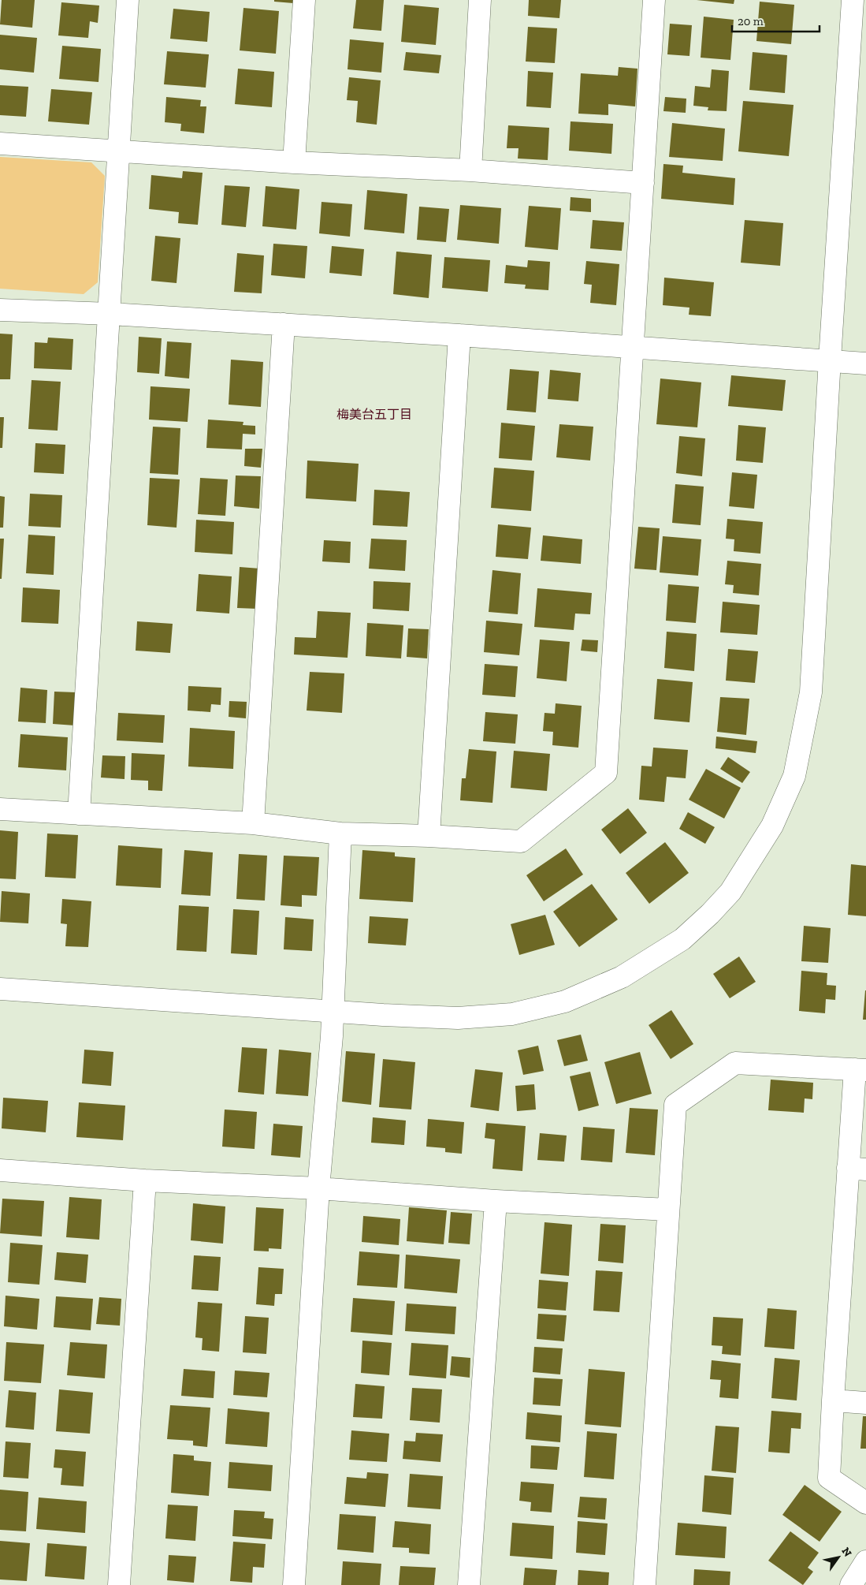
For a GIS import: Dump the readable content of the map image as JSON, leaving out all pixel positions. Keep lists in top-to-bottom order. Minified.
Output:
{"districts":["梅美台五丁目"],"scale_bar":"20 m","north":"top right"}
